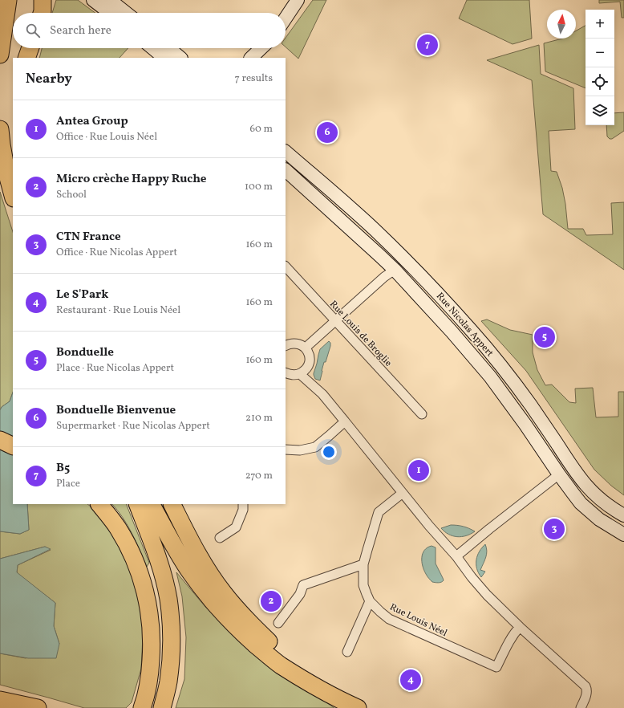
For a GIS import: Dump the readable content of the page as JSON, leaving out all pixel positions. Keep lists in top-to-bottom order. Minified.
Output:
{"streets":{"main road":["Rue Nicolas Appert"],"street":["Rue Louis de Broglie","Rue Louis Néel"]},"north":"top","page":{"map_buttons":["+","−"],"search":"Search here","pins":["7","6","5","1","3","2","4"],"heading":["Nearby","7 results"],"list":[{"mark":"1","name":"Antea Group","note":"Office · Rue Louis Néel","value":"60 m"},{"mark":"2","name":"Micro crèche Happy Ruche","note":"School","value":"100 m"},{"mark":"3","name":"CTN France","note":"Office · Rue Nicolas Appert","value":"160 m"},{"mark":"4","name":"Le S'Park","note":"Restaurant · Rue Louis Néel","value":"160 m"},{"mark":"5","name":"Bonduelle","note":"Place · Rue Nicolas Appert","value":"160 m"},{"mark":"6","name":"Bonduelle Bienvenue","note":"Supermarket · Rue Nicolas Appert","value":"210 m"},{"mark":"7","name":"B5","note":"Place","value":"270 m"}]}}
